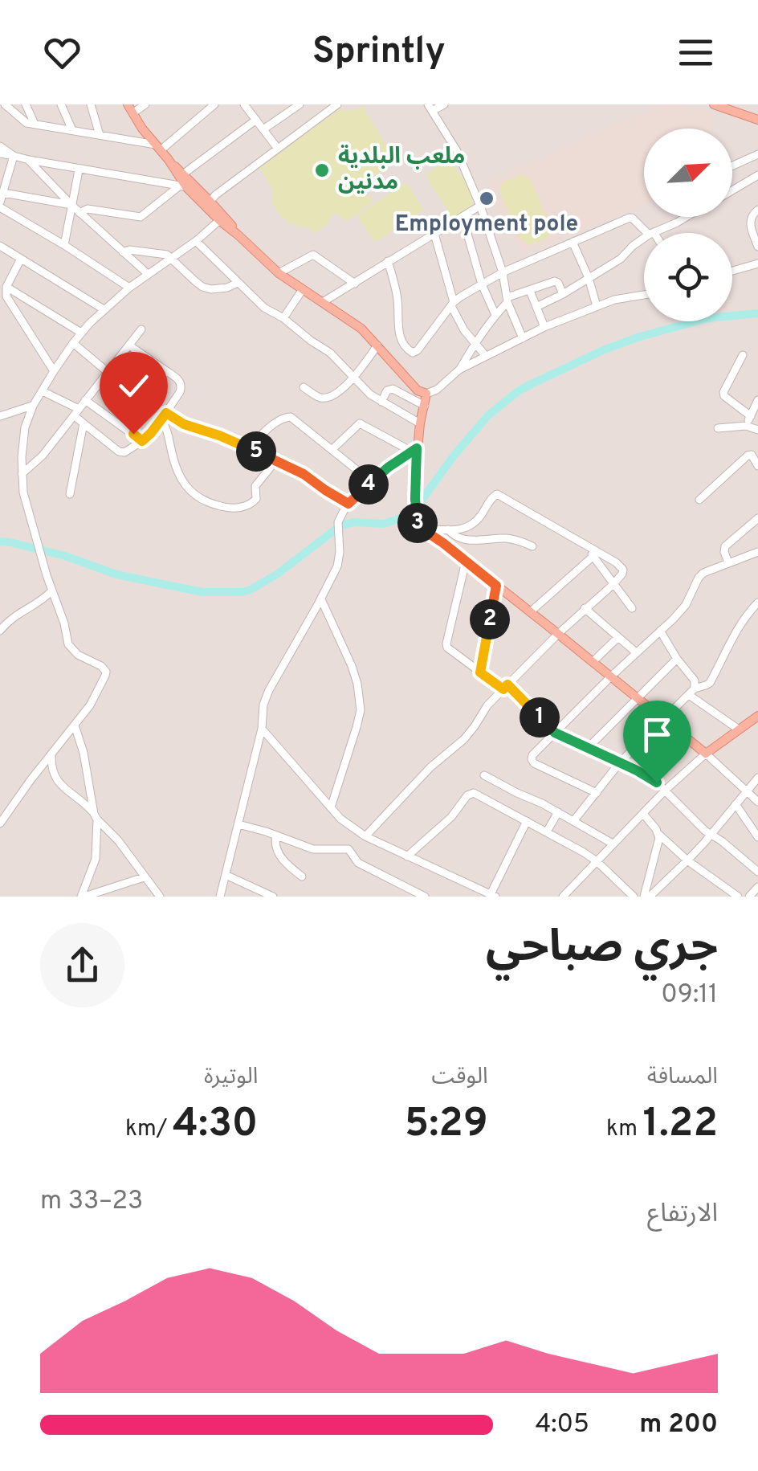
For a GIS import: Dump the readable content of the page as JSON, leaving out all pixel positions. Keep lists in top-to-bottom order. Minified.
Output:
{"places":["ملعب البلدية مدنين","Employment pole"],"north":"top right","page":{"header":"Sprintly","pins":["5","4","3","2","1"],"heading":["جري صباحي","09:11"],"stats":[["المسافة","1.22 km"],["الوقت","5:29"],["الوتيرة","4:30 /km"]],"chart":["الارتفاع","23–33 m"],"list":[{"name":"200 m","note":"4:05"}]}}
